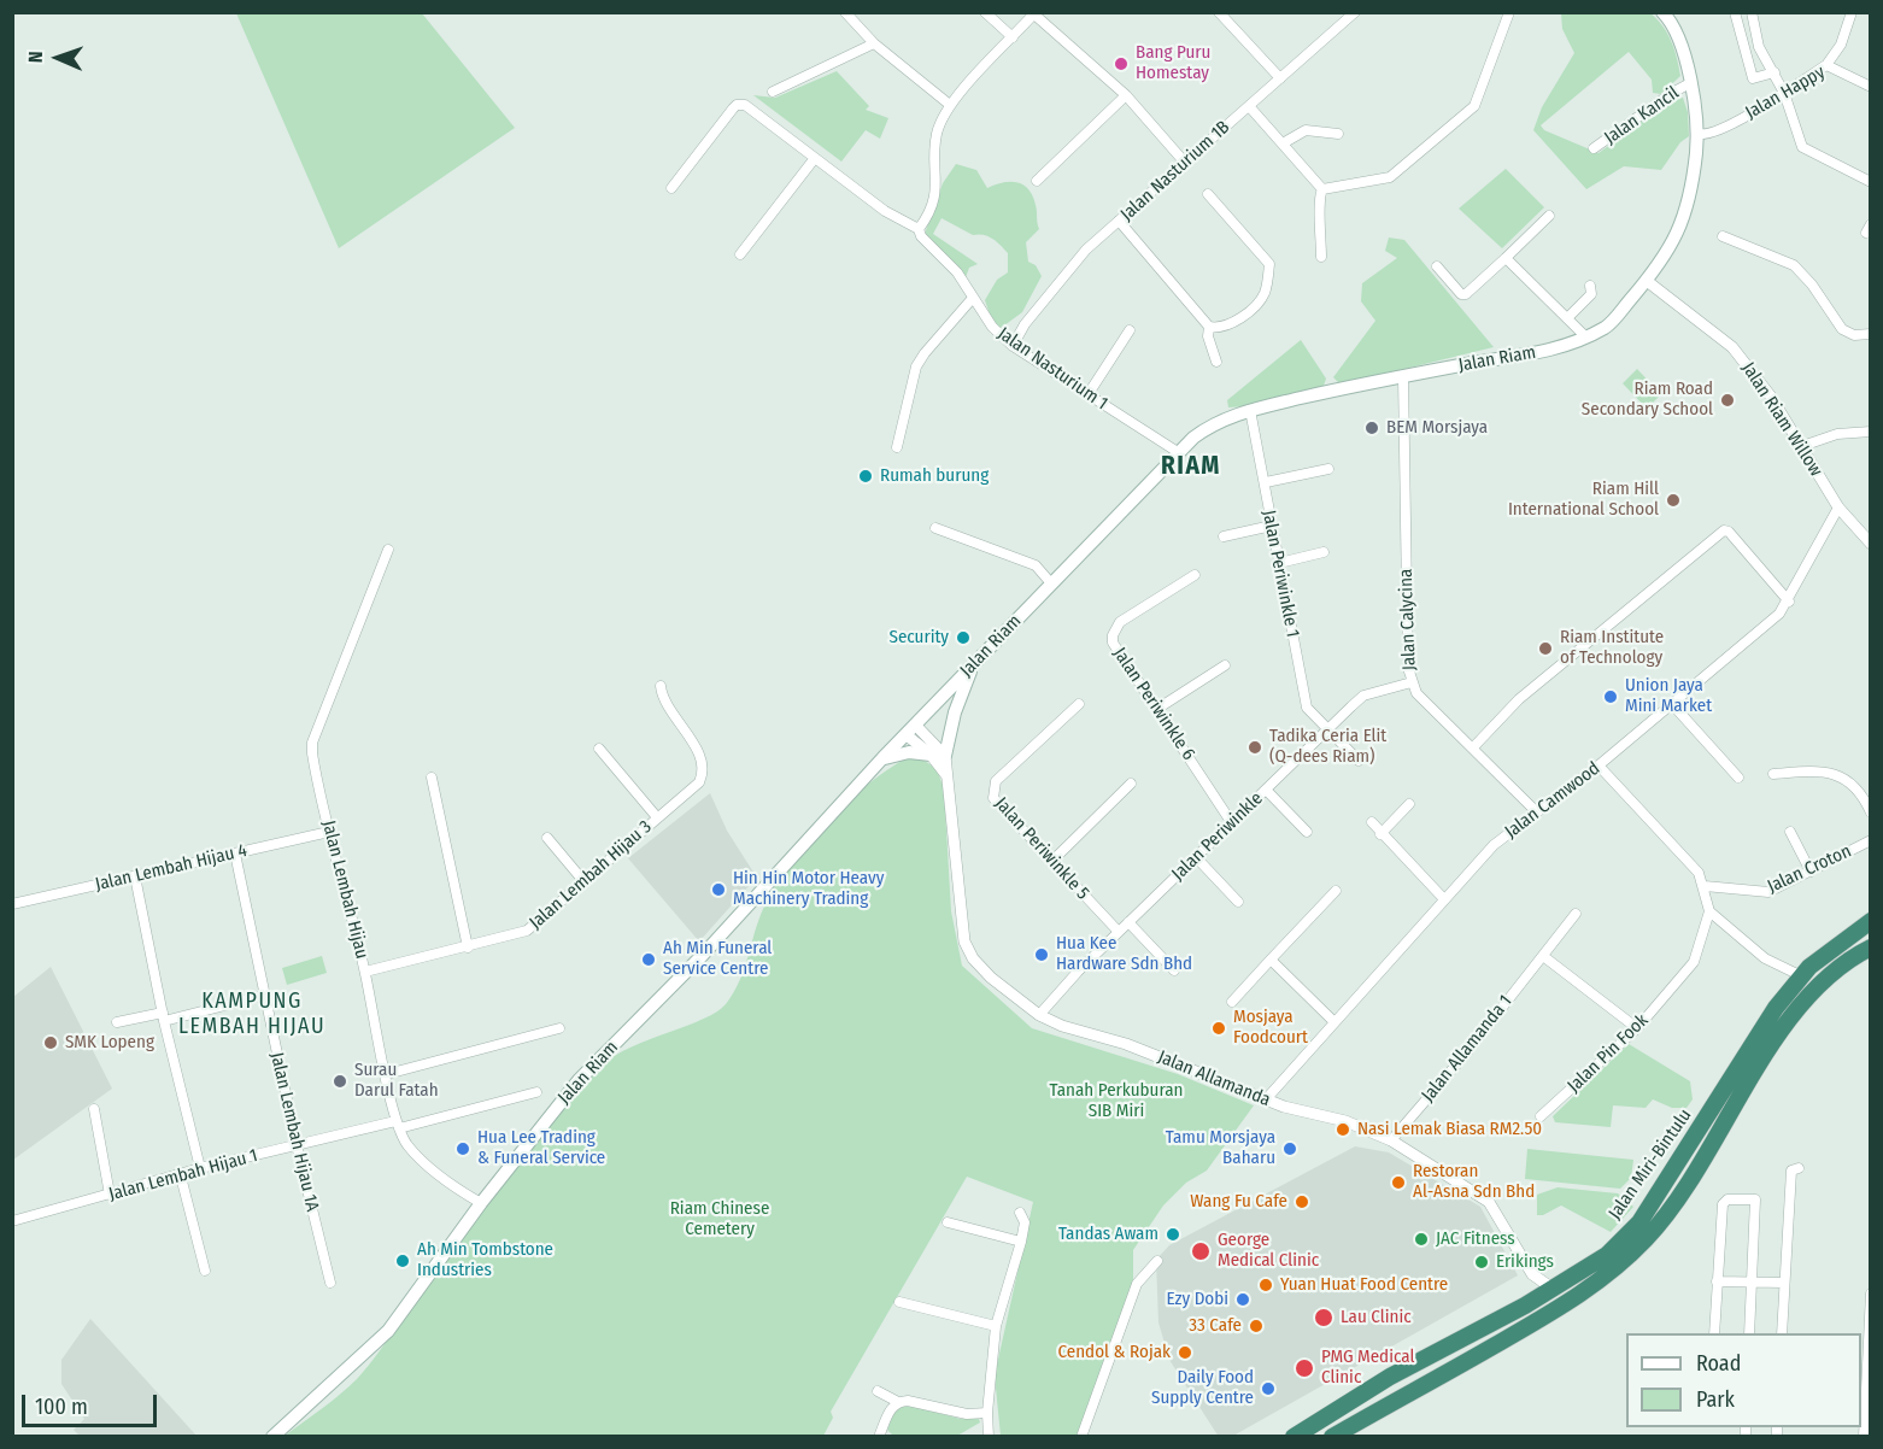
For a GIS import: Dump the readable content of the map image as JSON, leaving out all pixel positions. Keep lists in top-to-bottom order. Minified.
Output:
{"streets":{"highway":["Jalan Miri-Bintulu"],"main road":["Jalan Riam"],"street":["Jalan Happy","Jalan Kancil","Jalan Nasturium 1B","Jalan Nasturium 1","Jalan Riam Willow","Jalan Periwinkle 1","Jalan Calycina","Jalan Periwinkle 6","Jalan Camwood","Jalan Periwinkle","Jalan Periwinkle 5","Jalan Lembah Hijau 4","Jalan Croton","Jalan Lembah Hijau 3","Jalan Lembah Hijau","Jalan Allamanda 1","Jalan Pin Fook","Jalan Allamanda","Jalan Lembah Hijau 1A","Jalan Lembah Hijau 1"]},"crossings":[["Jalan Happy","Jalan Riam"],["Jalan Kancil","Jalan Riam"],["Jalan Nasturium 1B","Jalan Nasturium 1"],["Jalan Riam","Jalan Nasturium 1"],["Jalan Riam","Jalan Riam Willow"],["Jalan Riam","Jalan Periwinkle 1"],["Jalan Riam","Jalan Calycina"],["Jalan Riam","Jalan Lembah Hijau"],["Jalan Riam Willow","Jalan Camwood"],["Jalan Periwinkle 1","Jalan Periwinkle"],["Jalan Calycina","Jalan Camwood"],["Jalan Calycina","Jalan Periwinkle"],["Jalan Periwinkle 6","Jalan Periwinkle"],["Jalan Camwood","Jalan Pin Fook"],["Jalan Camwood","Jalan Allamanda"],["Jalan Periwinkle","Jalan Periwinkle 5"],["Jalan Periwinkle","Jalan Allamanda"],["Jalan Lembah Hijau 4","Jalan Lembah Hijau"],["Jalan Lembah Hijau 4","Jalan Lembah Hijau 1A"],["Jalan Croton","Jalan Pin Fook"],["Jalan Lembah Hijau 3","Jalan Lembah Hijau"],["Jalan Lembah Hijau","Jalan Lembah Hijau 1"],["Jalan Allamanda 1","Jalan Allamanda"],["Jalan Allamanda","Jalan Miri-Bintulu"],["Jalan Lembah Hijau 1A","Jalan Lembah Hijau 1"]],"districts":["RIAM","KAMPUNG LEMBAH HIJAU"],"parks":["Tanah Perkuburan SIB Miri","Riam Chinese Cemetery"],"places":["Bang Puru Homestay","Riam Road Secondary School","BEM Morsjaya","Rumah burung","Riam Hill International School","Security","Riam Institute of Technology","Union Jaya Mini Market","Tadika Ceria Elit (Q-dees Riam)","Hin Hin Motor Heavy Machinery Trading","Hua Kee Hardware Sdn Bhd","Ah Min Funeral Service Centre","Mosjaya Foodcourt","SMK Lopeng","Surau Darul Fatah","Nasi Lemak Biasa RM2.50","Hua Lee Trading & Funeral Service","Tamu Morsjaya Baharu","Restoran Al-Asna Sdn Bhd","Wang Fu Cafe","Tandas Awam","JAC Fitness","George Medical Clinic","Ah Min Tombstone Industries","Erikings","Yuan Huat Food Centre","Ezy Dobi","Lau Clinic","33 Cafe","Cendol & Rojak","PMG Medical Clinic","Daily Food Supply Centre"],"legend":["Road","Park"],"scale_bar":"100 m","north":"left"}
